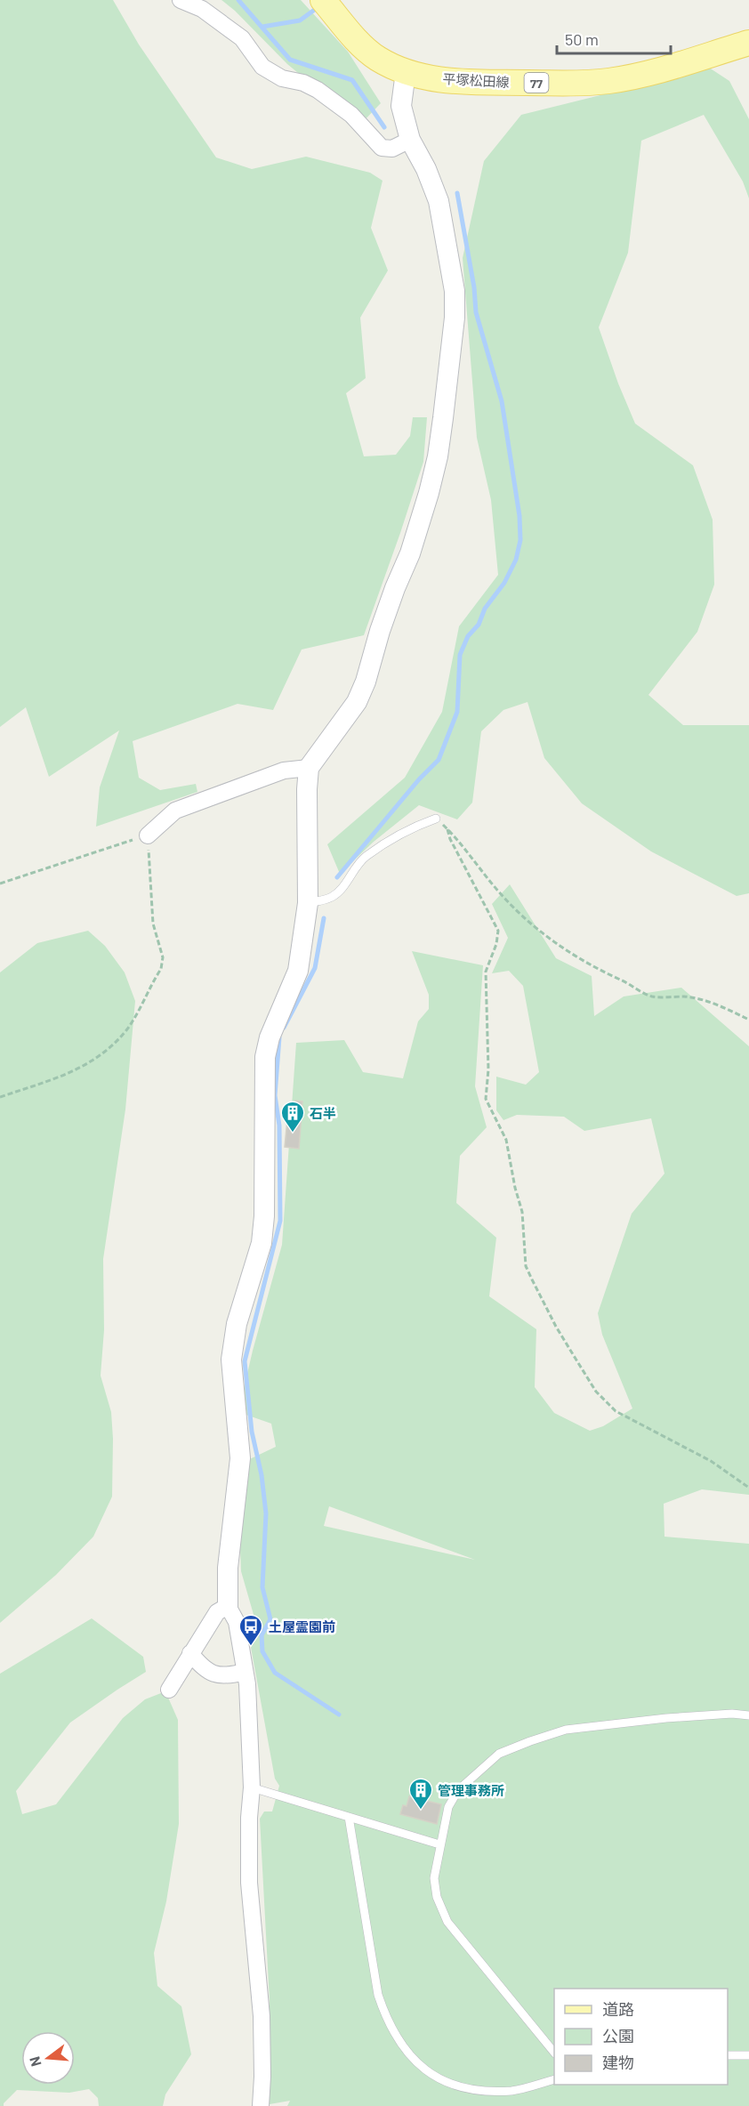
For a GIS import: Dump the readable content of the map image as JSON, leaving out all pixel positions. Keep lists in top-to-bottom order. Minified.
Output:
{"streets":{"main road":["平塚松田線","77"]},"places":{"building":["石半","管理事務所"],"bus stop":["土屋霊園前"]},"legend":["道路","公園","建物"],"scale_bar":"50 m","north":"left"}
